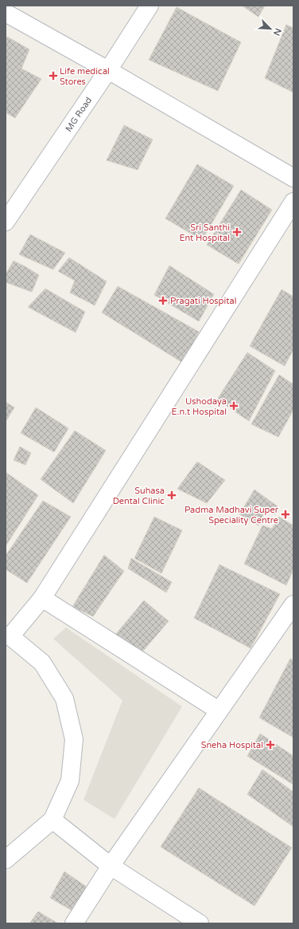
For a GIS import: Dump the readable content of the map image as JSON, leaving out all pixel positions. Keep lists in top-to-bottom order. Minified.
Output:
{"streets":{"street":["MG Road"]},"places":{"health":["Life medical Stores","Sri Santhi Ent Hospital","Pragati Hospital","Ushodaya E.n.t Hospital","Suhasa Dental Clinic","Padma Madhavi Super Speciality Centre","Sneha Hospital"]},"north":"bottom right"}
